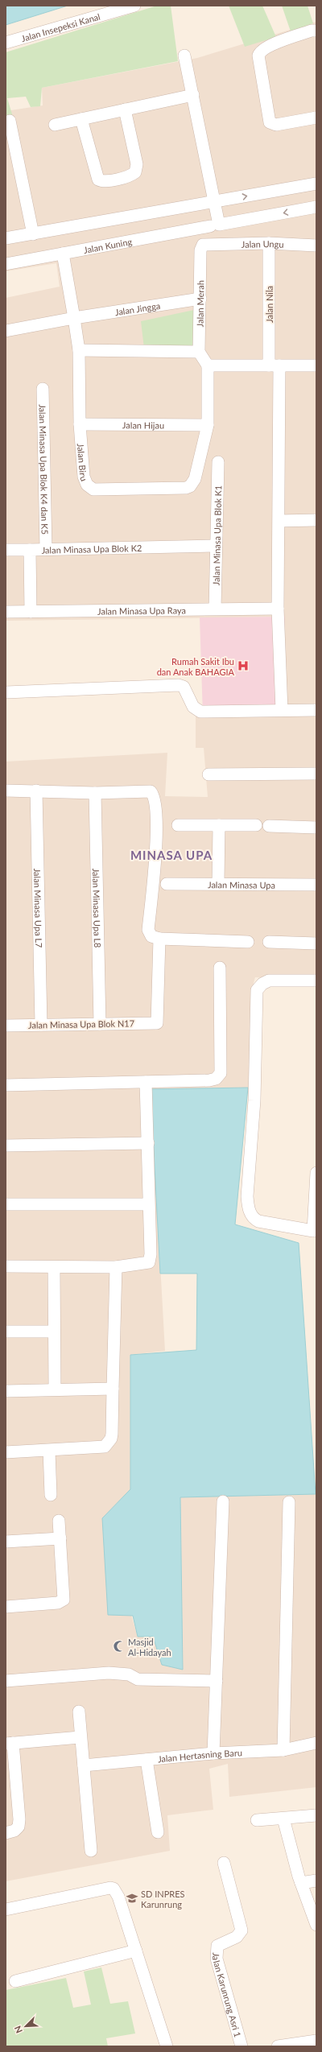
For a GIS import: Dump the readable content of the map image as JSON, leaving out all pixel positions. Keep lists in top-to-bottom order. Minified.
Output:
{"streets":{"street":["Jalan Insepeksi Kanal","Jalan Ungu","Jalan Kuning","Jalan Merah","Jalan Nila","Jalan Jingga","Jalan Hijau","Jalan Biru","Jalan Minasa Upa Blok K4 dan K5","Jalan Minasa Upa Blok K1","Jalan Minasa Upa Blok K2","Jalan Minasa Upa Raya","Jalan Minasa Upa","Jalan Minasa Upa L7","Jalan Minasa Upa L8","Jalan Minasa Upa Blok N17","Jalan Hertasning Baru","Jalan Karunrung Asri 1"]},"crossings":[["Jalan Ungu","Jalan Merah"],["Jalan Ungu","Jalan Nila"],["Jalan Kuning","Jalan Biru"],["Jalan Merah","Jalan Jingga"],["Jalan Nila","Jalan Minasa Upa Raya"],["Jalan Jingga","Jalan Biru"],["Jalan Hijau","Jalan Biru"],["Jalan Minasa Upa Blok K4 dan K5","Jalan Minasa Upa Blok K2"],["Jalan Minasa Upa Blok K1","Jalan Minasa Upa Blok K2"],["Jalan Minasa Upa Blok K1","Jalan Minasa Upa Raya"],["Jalan Minasa Upa Blok K2","Jalan Minasa Upa Raya"],["Jalan Minasa Upa L7","Jalan Minasa Upa Blok N17"],["Jalan Minasa Upa L8","Jalan Minasa Upa Blok N17"]],"districts":["MINASA UPA"],"places":{"hospital":["Rumah Sakit Ibu dan Anak BAHAGIA"],"mosque":["Masjid Al-Hidayah"],"school or university":["SD INPRES Karunrung"]},"north":"bottom left"}
